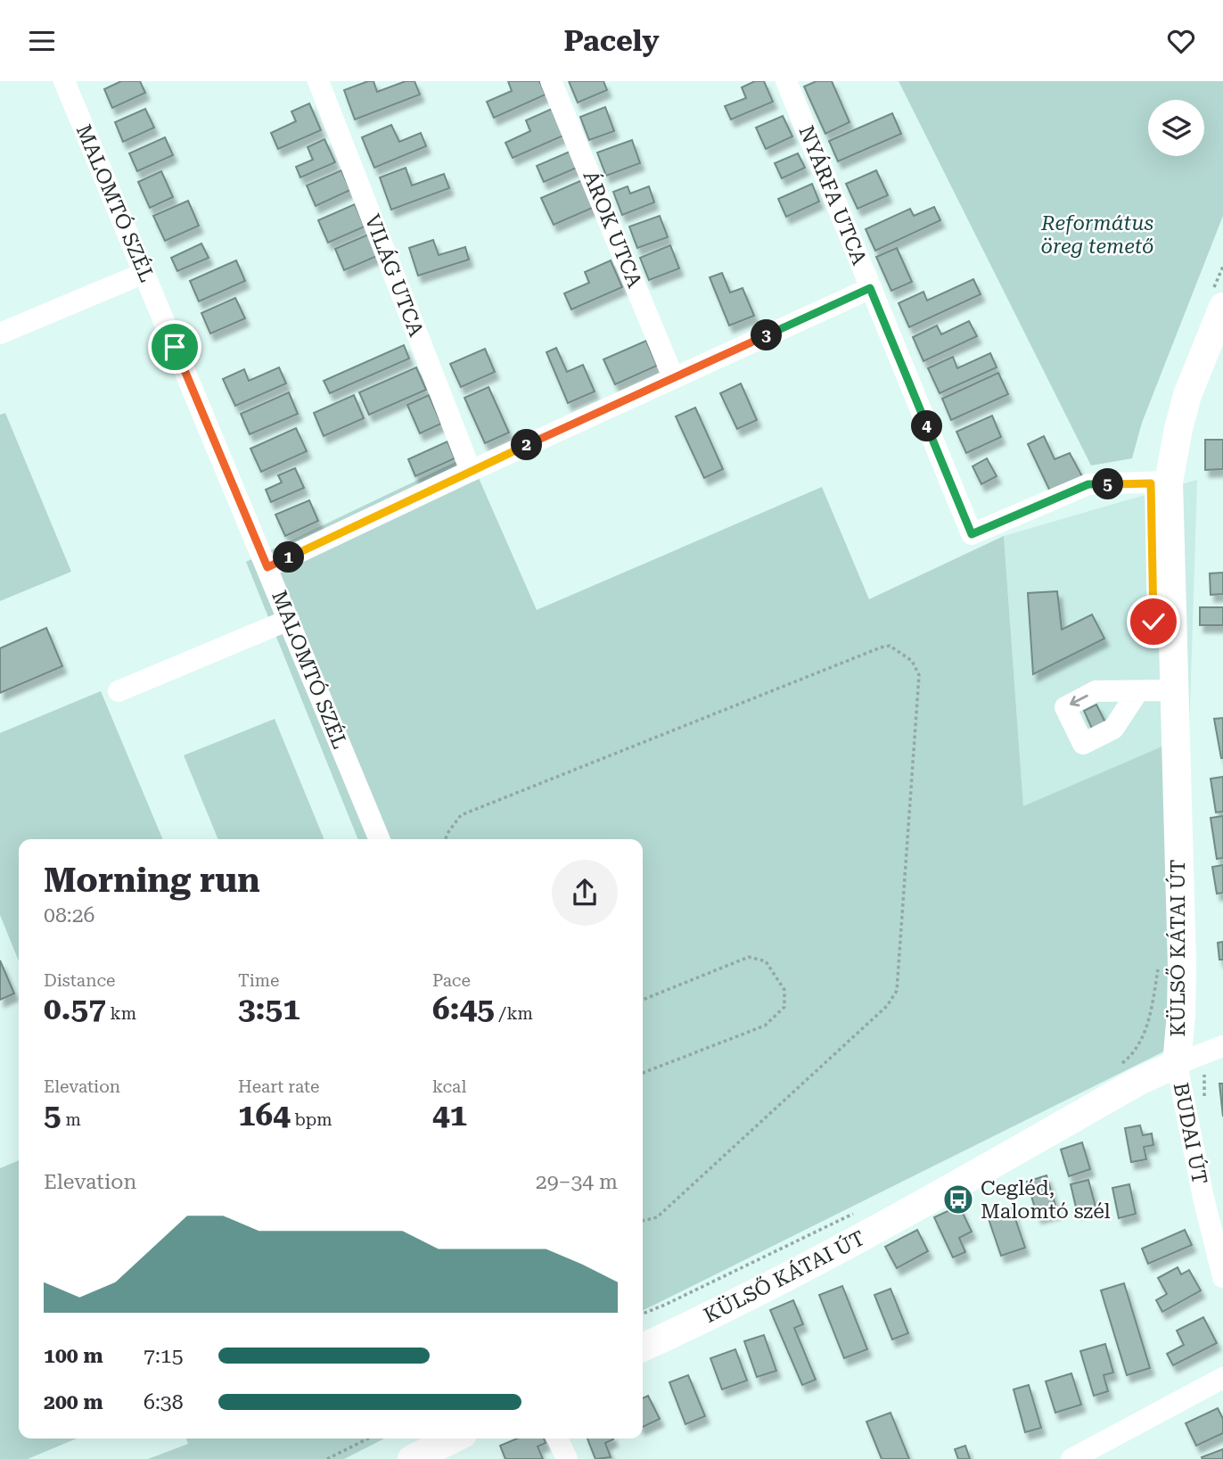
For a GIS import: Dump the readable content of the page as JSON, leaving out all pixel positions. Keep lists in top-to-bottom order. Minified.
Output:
{"streets":{"main road":["KÜLSŐ KÁTAI ÚT"],"street":["NYÁRFA UTCA","MALOMTÓ SZÉL","ÁROK UTCA","VILÁG UTCA","BUDAI ÚT"]},"crossings":[["NYÁRFA UTCA","KÜLSŐ KÁTAI ÚT"],["KÜLSŐ KÁTAI ÚT","BUDAI ÚT"]],"parks":["Református öreg temető"],"places":{"bus stop":["Cegléd, Malomtó szél"]},"page":{"header":"Pacely","pins":["3","4","2","5","1"],"heading":["Morning run","08:26"],"stats":[["Distance","0.57 km"],["Time","3:51"],["Pace","6:45 /km"],["Elevation","5 m"],["Heart rate","164 bpm"],["kcal","41"]],"chart":["Elevation","29–34 m"],"list":[{"name":"100 m","note":"7:15"},{"name":"200 m","note":"6:38"}]}}
